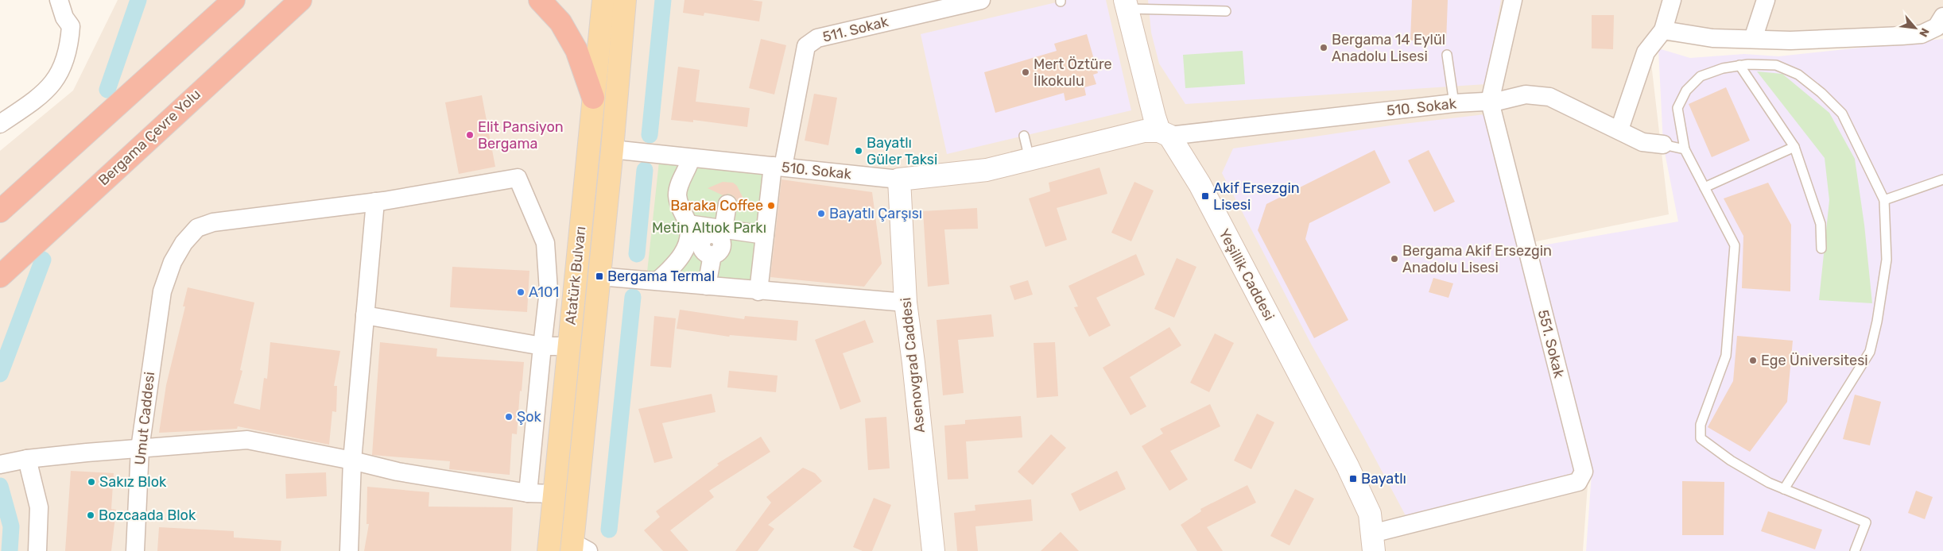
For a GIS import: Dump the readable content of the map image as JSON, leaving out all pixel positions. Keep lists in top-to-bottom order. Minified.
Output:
{"streets":{"highway":["Bergama Çevre Yolu"],"main road":["510. Sokak","Yeşillik Caddesi","Atatürk Bulvarı","Asenovgrad Caddesi"],"street":["511. Sokak","551. Sokak","Umut Caddesi"]},"crossings":[["511. Sokak","510. Sokak"],["510. Sokak","Yeşillik Caddesi"],["510. Sokak","Atatürk Bulvarı"],["510. Sokak","551. Sokak"],["510. Sokak","Asenovgrad Caddesi"],["Yeşillik Caddesi","551. Sokak"]],"parks":["Metin Altıok Parkı"],"places":{"other":["Bergama 14 Eylül Anadolu Lisesi","Mert Öztüre İlkokulu","Elit Pansiyon Bergama","Bayatlı Güler Taksi","Baraka Coffee","Bayatlı Çarşısı","Bergama Akif Ersezgin Anadolu Lisesi","A101","Ege Üniversitesi","Şok","Sakız Blok","Bozcaada Blok"],"transit":["Akif Ersezgin Lisesi","Bergama Termal","Bayatlı"]},"north":"bottom right"}
